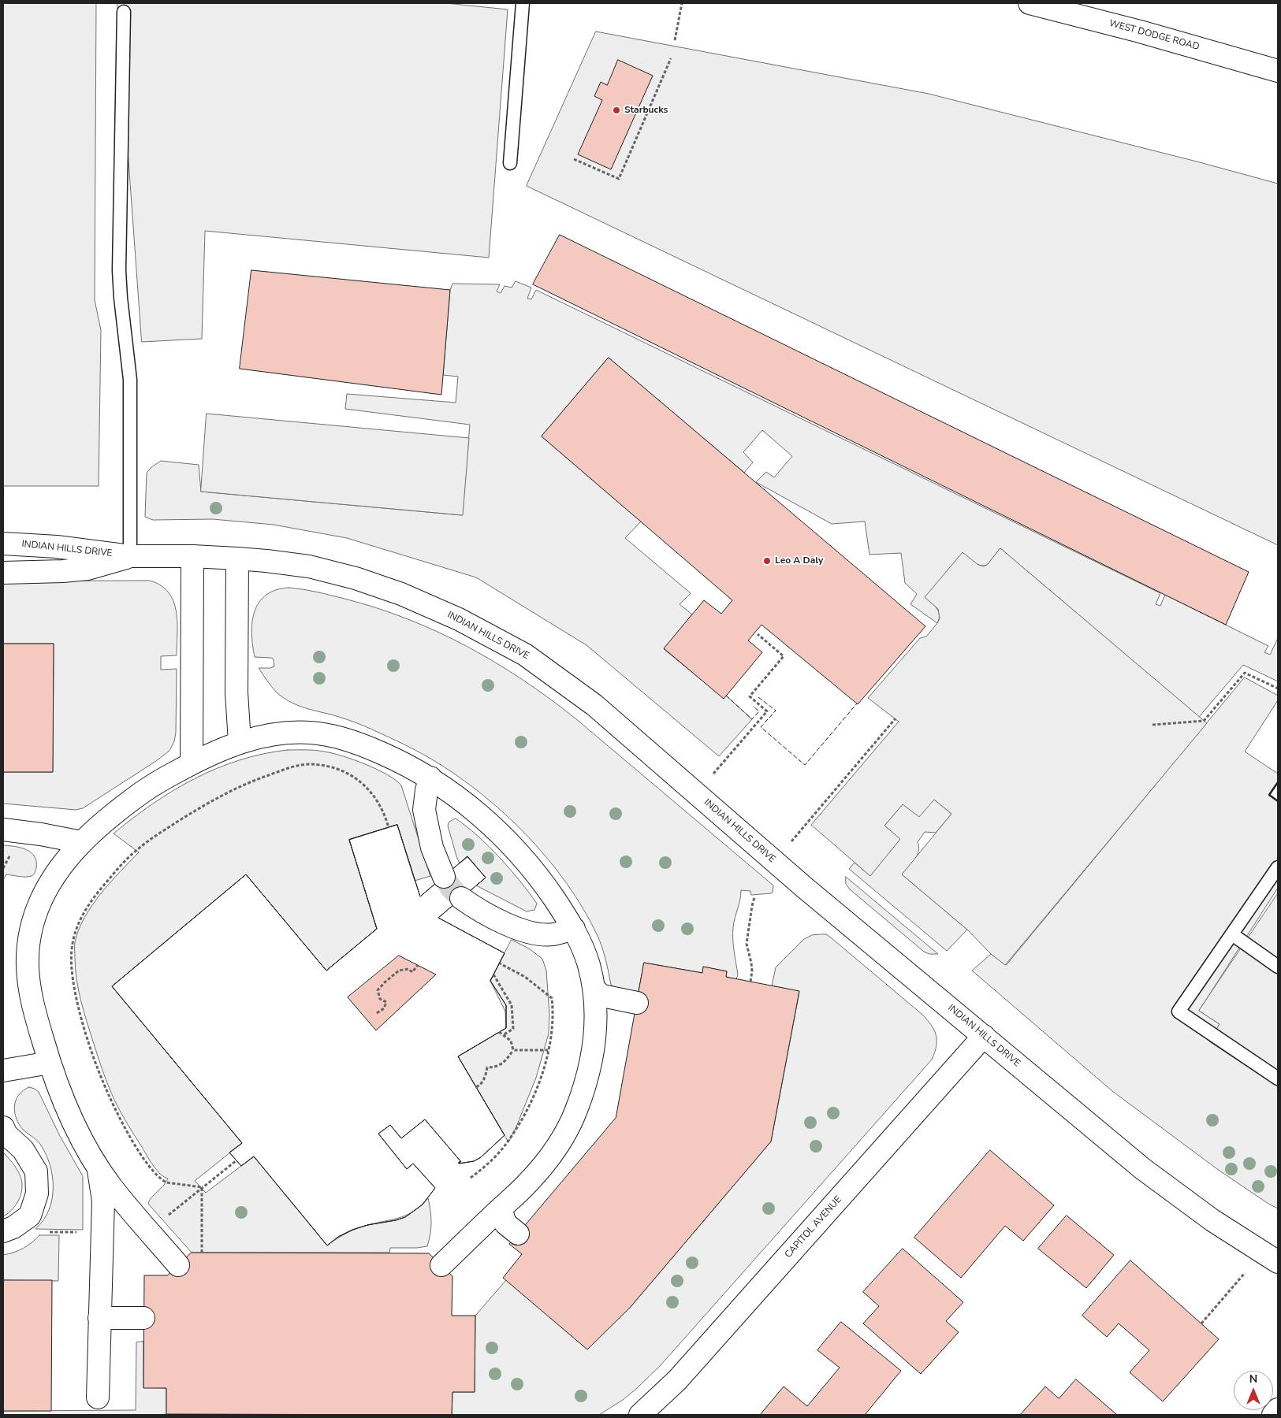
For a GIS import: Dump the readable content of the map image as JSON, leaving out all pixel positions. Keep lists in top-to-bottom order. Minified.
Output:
{"streets":{"main road":["WEST DODGE ROAD","INDIAN HILLS DRIVE","CAPITOL AVENUE"]},"crossings":[["INDIAN HILLS DRIVE","CAPITOL AVENUE"]],"places":["Starbucks","Leo A Daly"],"north":"top"}
